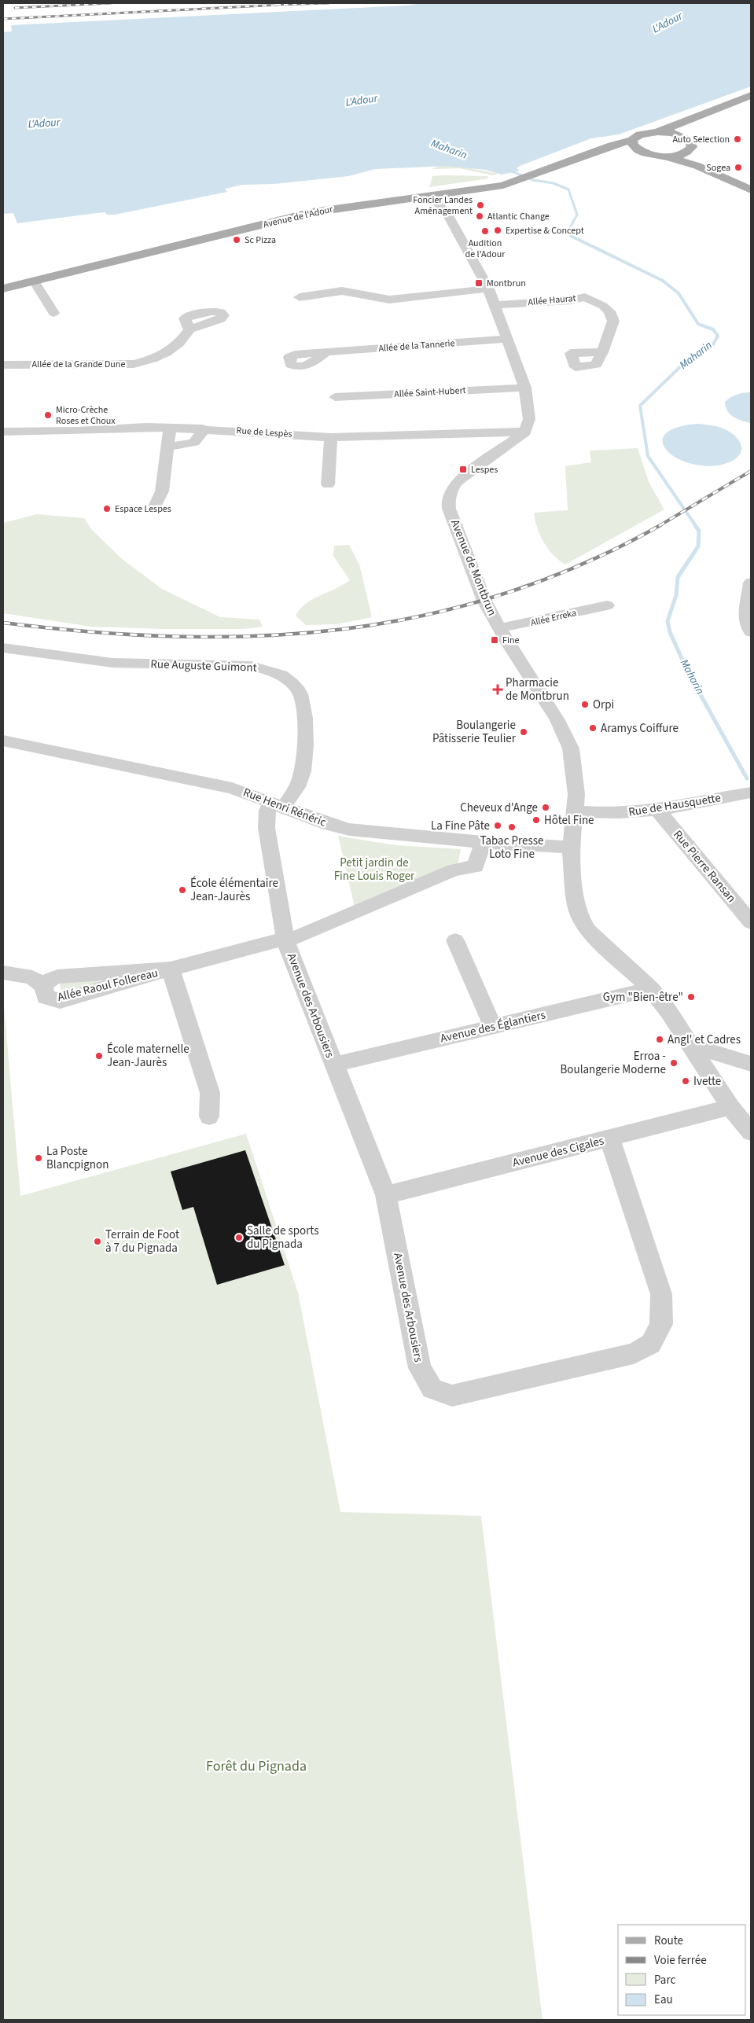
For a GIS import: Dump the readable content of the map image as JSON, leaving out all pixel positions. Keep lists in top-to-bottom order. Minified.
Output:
{"streets":{"main road":["Avenue de l'Adour"],"street":["Allée Haurat","Allée de la Tannerie","Allée de la Grande Dune","Allée Saint-Hubert","Rue de Lespès","Avenue de Montbrun","Allée Erreka","Rue Auguste Guimont","Rue de Hausquette","Rue Henri Rénéric","Rue Pierre Ransan","Allée Raoul Follereau","Avenue des Arbousiers","Avenue des Églantiers","Avenue des Cigales"]},"crossings":[["Rue de Lespès","Avenue de Montbrun"],["Avenue de Montbrun","Allée Erreka"],["Avenue de Montbrun","Rue de Hausquette"],["Avenue de Montbrun","Rue Henri Rénéric"],["Avenue de Montbrun","Avenue des Églantiers"],["Avenue de Montbrun","Avenue des Cigales"],["Rue Auguste Guimont","Rue Henri Rénéric"],["Rue Auguste Guimont","Avenue des Arbousiers"],["Rue de Hausquette","Rue Pierre Ransan"],["Rue Henri Rénéric","Allée Raoul Follereau"],["Rue Henri Rénéric","Avenue des Arbousiers"],["Allée Raoul Follereau","Avenue des Arbousiers"],["Avenue des Arbousiers","Avenue des Églantiers"],["Avenue des Arbousiers","Avenue des Cigales"]],"water":["L'Adour","Maharin"],"parks":["Petit jardin de Fine Louis Roger","Forêt du Pignada"],"places":{"other":["Auto Selection","Sogea","Foncier Landes Aménagement","Atlantic Change","Expertise & Concept","Audition de l'Adour","Sc Pizza","Micro-Crèche Roses et Choux","Espace Lespes","Orpi","Aramys Coiffure","Boulangerie Pâtisserie Teulier","Cheveux d'Ange","Hôtel Fine","La Fine Pâte","Tabac Presse Loto Fine","École élémentaire Jean-Jaurès","Gym \"Bien-être\"","Angl' et Cadres","École maternelle Jean-Jaurès","Erroa - Boulangerie Moderne","Ivette","La Poste Blancpignon","Salle de sports du Pignada","Terrain de Foot à 7 du Pignada"],"transit":["Montbrun","Lespes","Fine"],"health":["Pharmacie de Montbrun"]},"legend":["Route","Voie ferrée","Parc","Eau"]}
